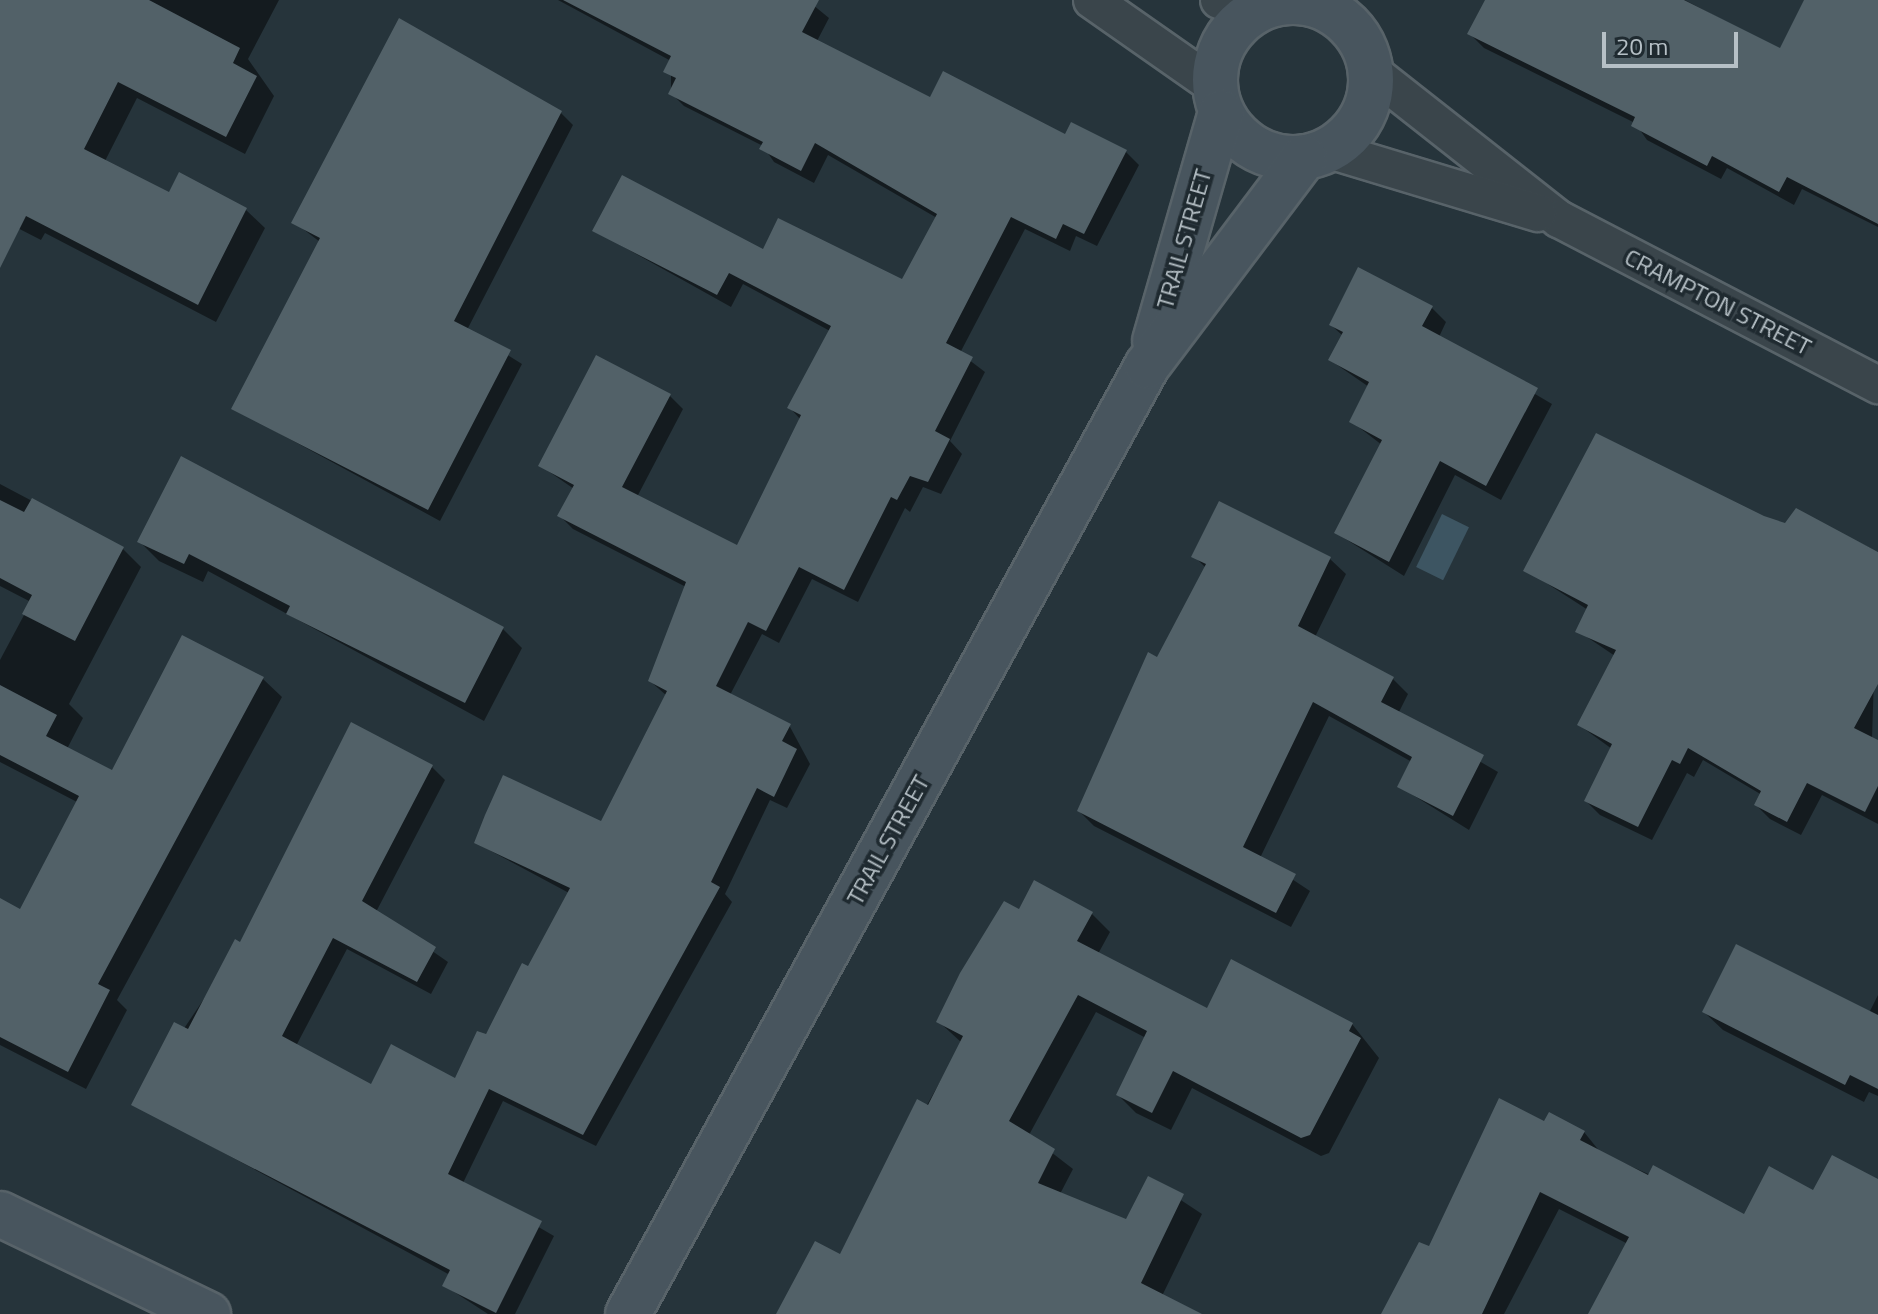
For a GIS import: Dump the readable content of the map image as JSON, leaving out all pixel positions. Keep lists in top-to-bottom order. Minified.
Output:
{"streets":{"street":["TRAIL STREET","CRAMPTON STREET"]},"crossings":[["TRAIL STREET","CRAMPTON STREET"]],"scale_bar":"20 m"}
